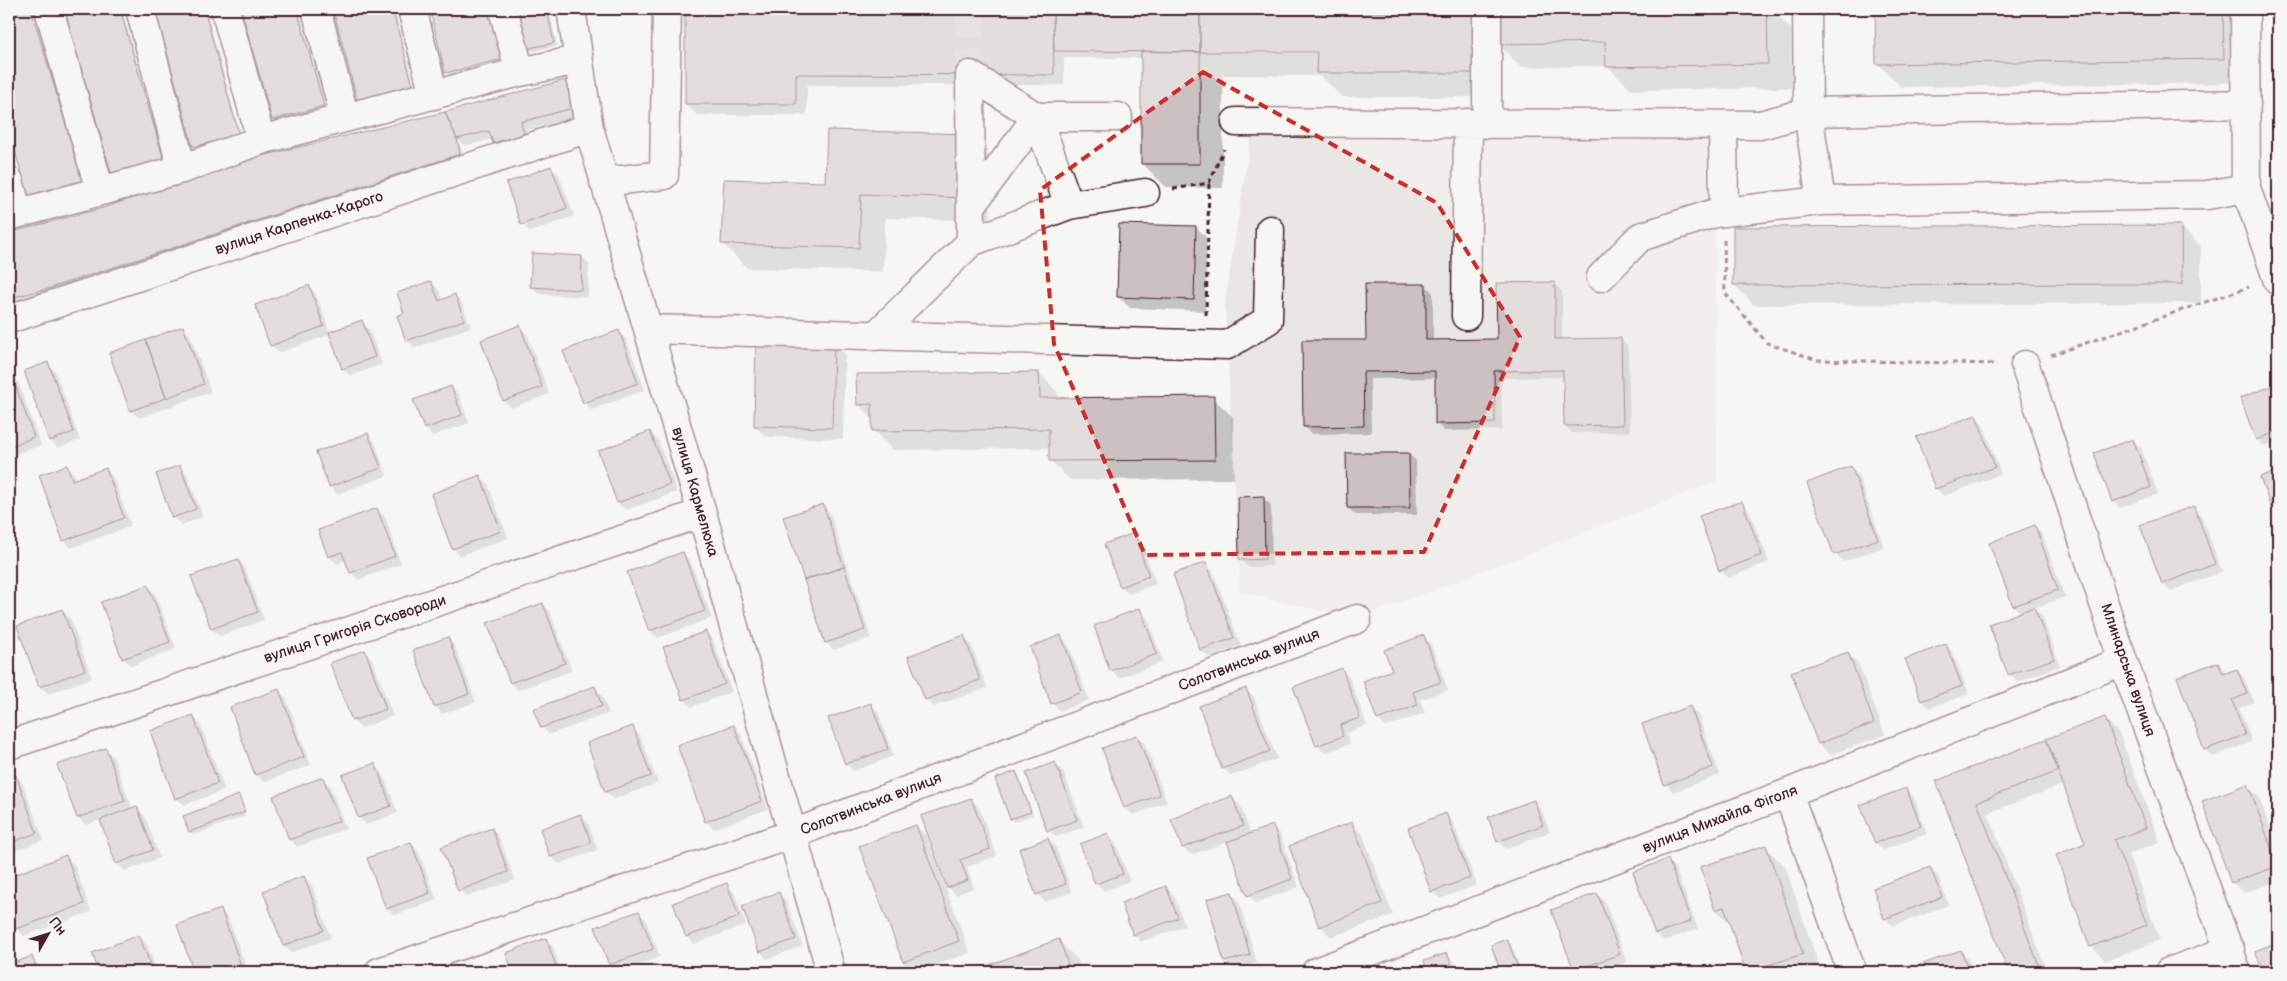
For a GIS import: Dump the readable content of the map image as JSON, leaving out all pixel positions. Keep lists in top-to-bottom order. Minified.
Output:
{"streets":{"street":["вулиця Карпенка-Карого","вулиця Кармелюка","вулиця Григорія Сковороди","Солотвинська вулиця","Млинарська вулиця","вулиця Михайла Фіголя"]},"crossings":[["вулиця Карпенка-Карого","вулиця Кармелюка"],["вулиця Кармелюка","вулиця Григорія Сковороди"],["вулиця Кармелюка","Солотвинська вулиця"],["Млинарська вулиця","вулиця Михайла Фіголя"]],"north":"top right"}
